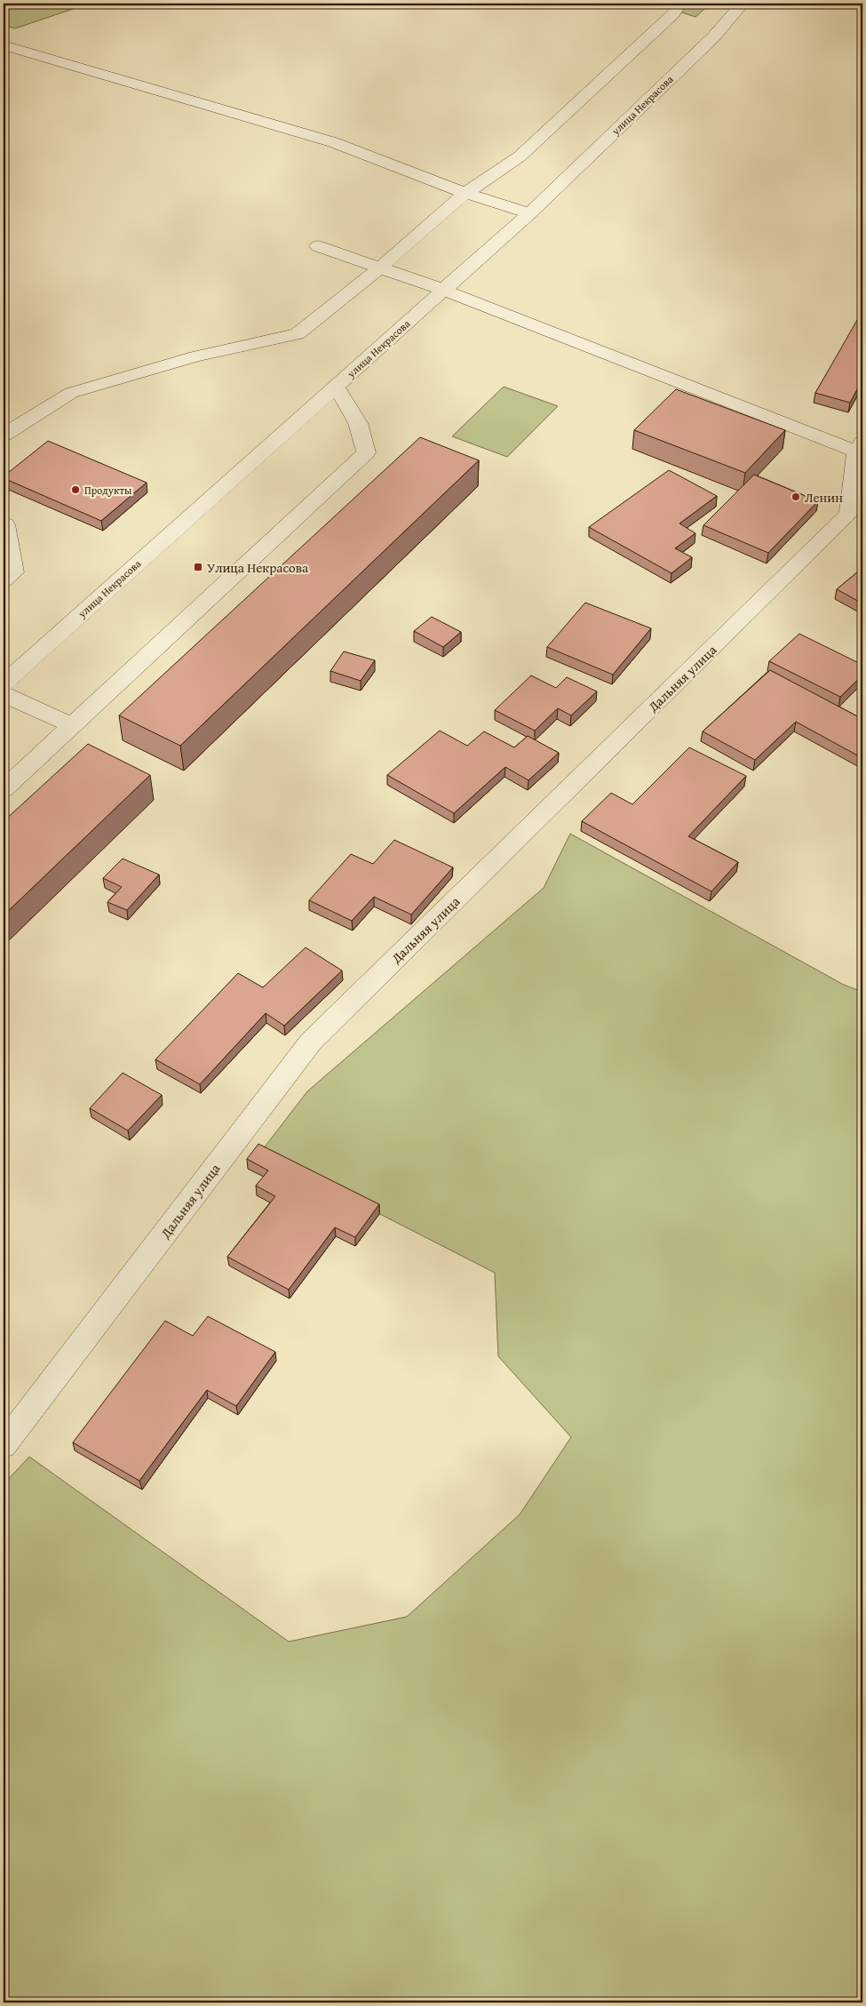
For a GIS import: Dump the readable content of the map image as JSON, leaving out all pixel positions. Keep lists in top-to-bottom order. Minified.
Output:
{"streets":{"street":["улица Некрасова","Дальняя улица"]},"places":{"other":["Продукты","Ленин"],"transit":["Улица Некрасова"]}}
